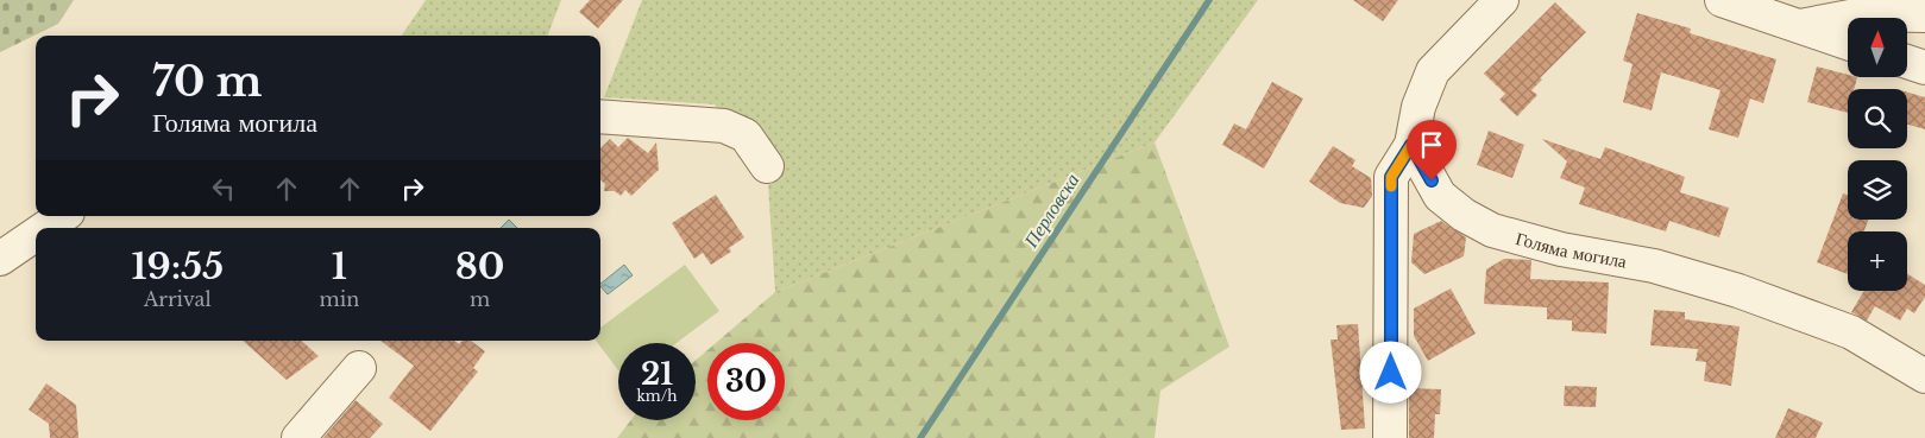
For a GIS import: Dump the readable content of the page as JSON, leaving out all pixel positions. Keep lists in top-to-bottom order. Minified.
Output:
{"streets":{"street":["Голяма могила"]},"water":["Перловска"],"north":"top","page":{"map_buttons":"+","turn":["70 m","Голяма могила"],"eta":["19:55","Arrival","1","min","80","m"],"speed":"21 km/h","limit":"30"}}
